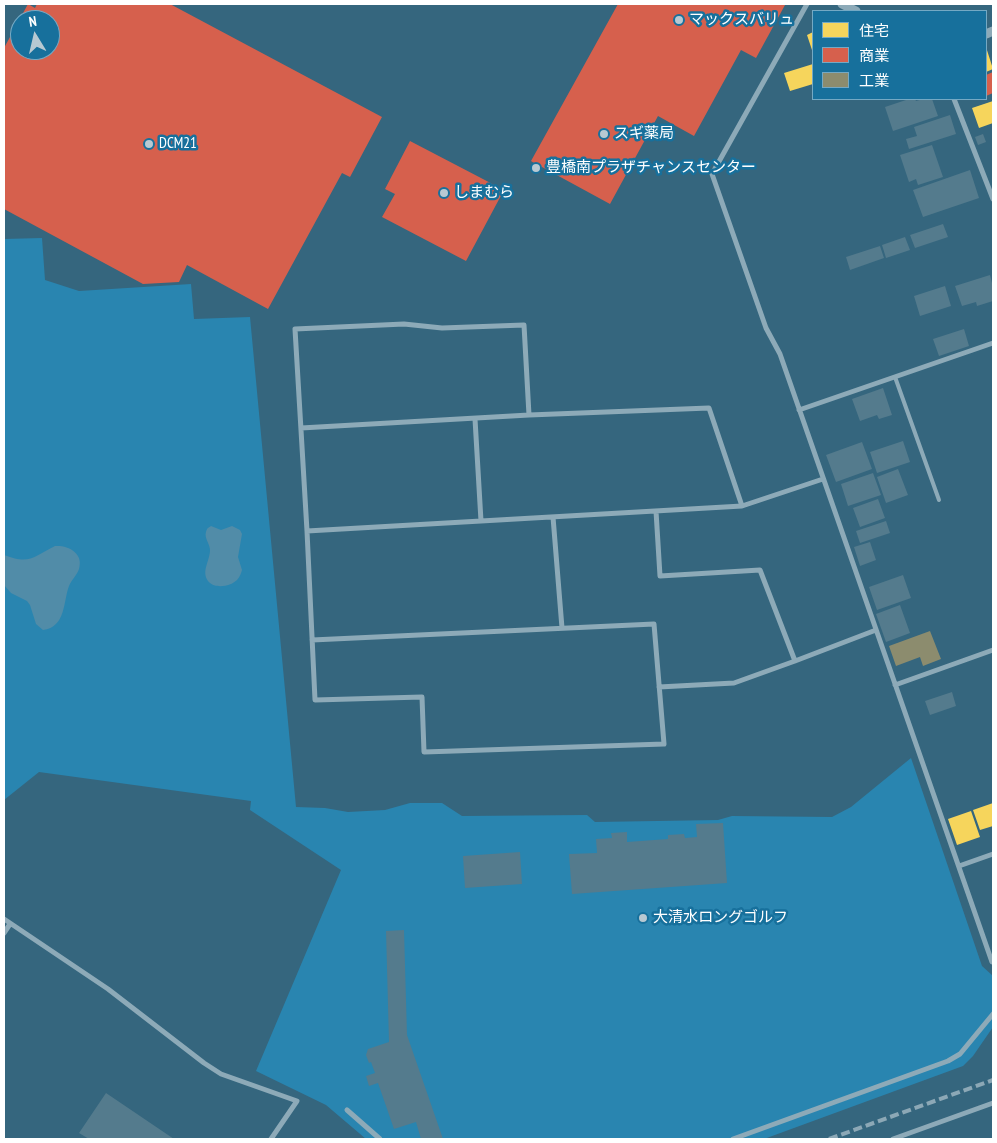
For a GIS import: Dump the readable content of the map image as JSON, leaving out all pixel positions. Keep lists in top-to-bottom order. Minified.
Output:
{"places":["マックスバリュ","スギ薬局","DCM21","豊橋南プラザチャンスセンター","しまむら","大清水ロングゴルフ"],"legend":["住宅","商業","工業"],"north":"top"}
